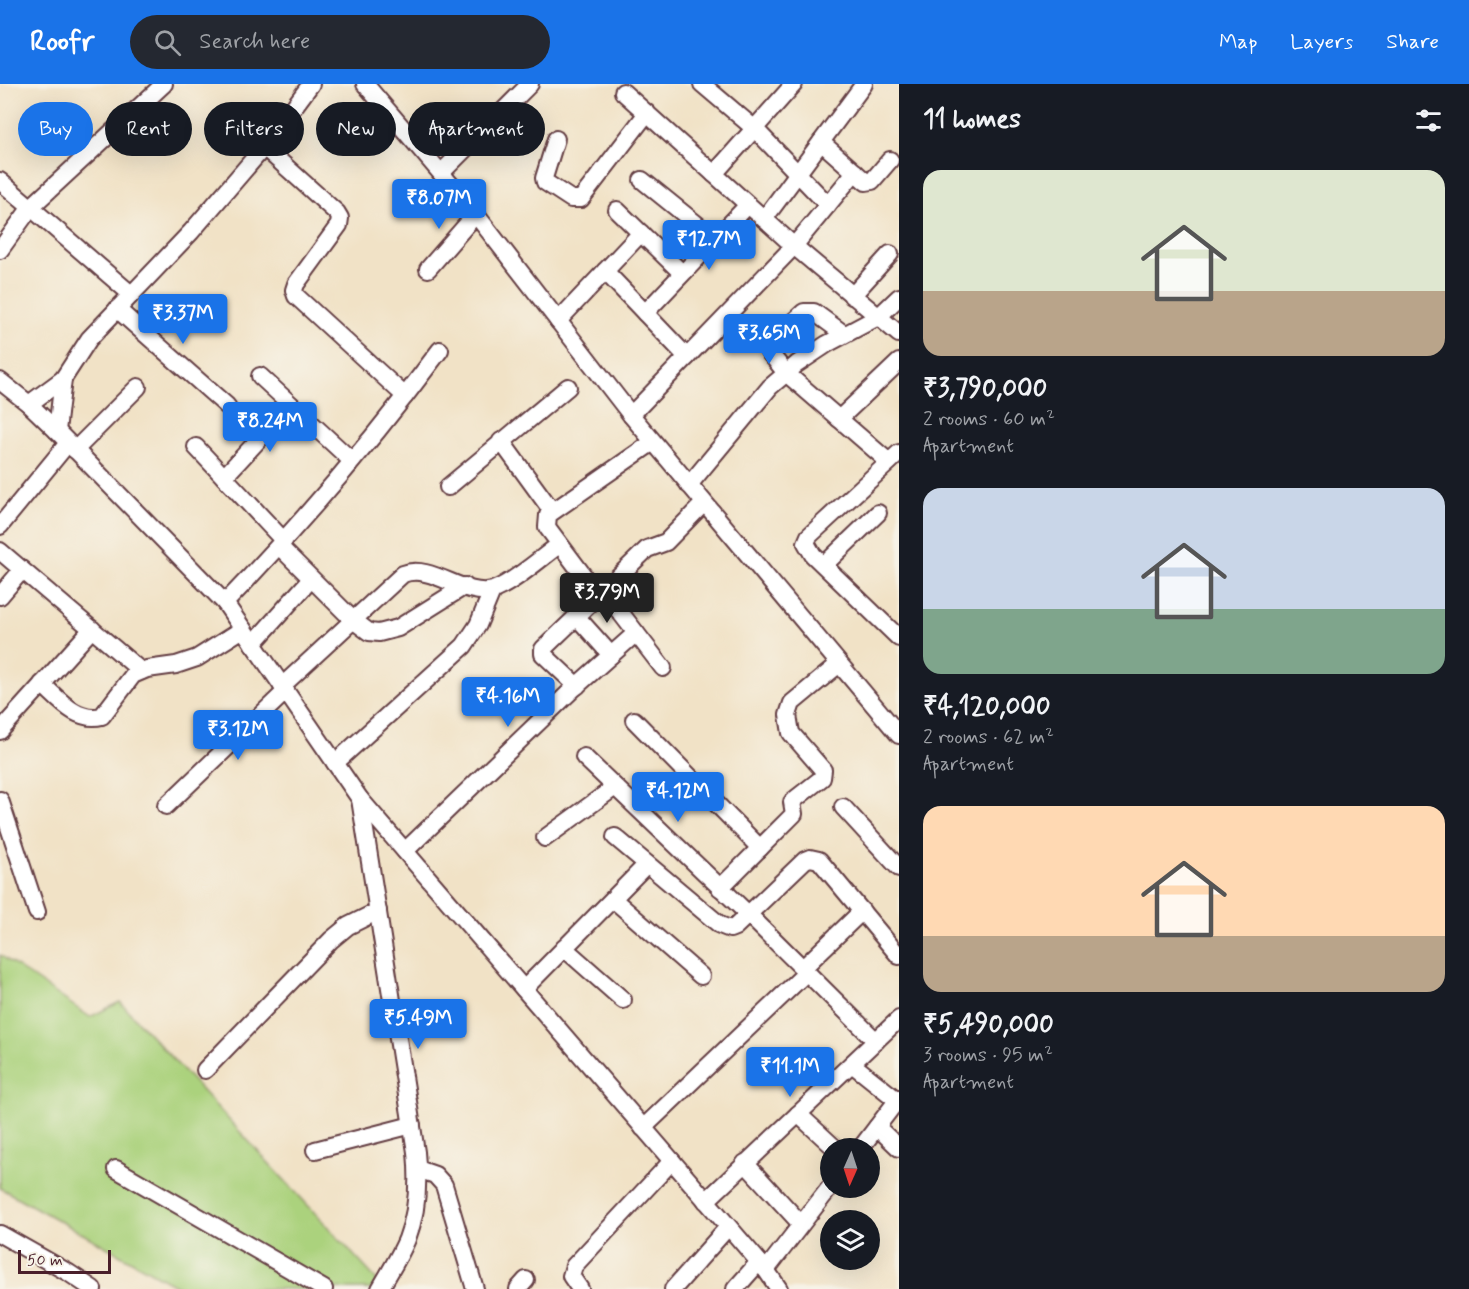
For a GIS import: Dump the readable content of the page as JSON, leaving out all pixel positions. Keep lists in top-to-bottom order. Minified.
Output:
{"scale_bar":"50 m","north":"bottom","page":{"header":"Roofr","search":"Search here","nav":["Map","Layers","Share"],"heading":"11 homes","chip":["Buy","Rent","Filters","New","Apartment"],"list":[{"name":"₹3,790,000","note":"2 rooms · 60 m² · Apartment"},{"name":"₹4,120,000","note":"2 rooms · 62 m² · Apartment"},{"name":"₹5,490,000","note":"3 rooms · 95 m² · Apartment"}],"price":["₹8.07M","₹12.7M","₹3.37M","₹3.65M","₹8.24M","₹3.79M","₹4.16M","₹3.12M","₹4.12M","₹5.49M","₹11.1M"],"scale":"50 m"}}
